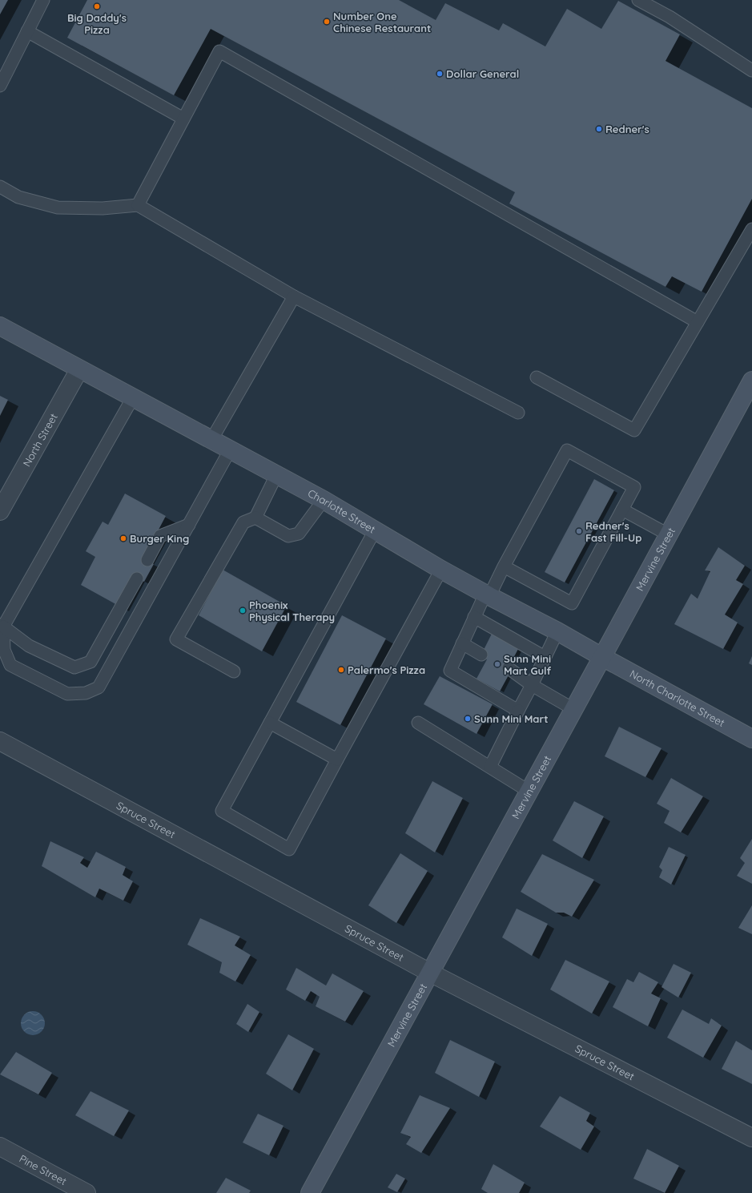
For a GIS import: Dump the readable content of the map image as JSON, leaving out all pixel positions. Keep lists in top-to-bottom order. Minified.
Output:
{"streets":{"street":["North Street","Charlotte Street","Mervine Street","North Charlotte Street","Spruce Street","Pine Street"]},"crossings":[["North Street","Charlotte Street"],["Charlotte Street","Mervine Street"],["Charlotte Street","North Charlotte Street"],["Mervine Street","North Charlotte Street"],["Mervine Street","Spruce Street"]],"places":["Big Daddy's Pizza","Number One Chinese Restaurant","Dollar General","Redner's","Redner's Fast Fill-Up","Burger King","Phoenix Physical Therapy","Sunn Mini Mart Gulf","Palermo's Pizza","Sunn Mini Mart"]}
